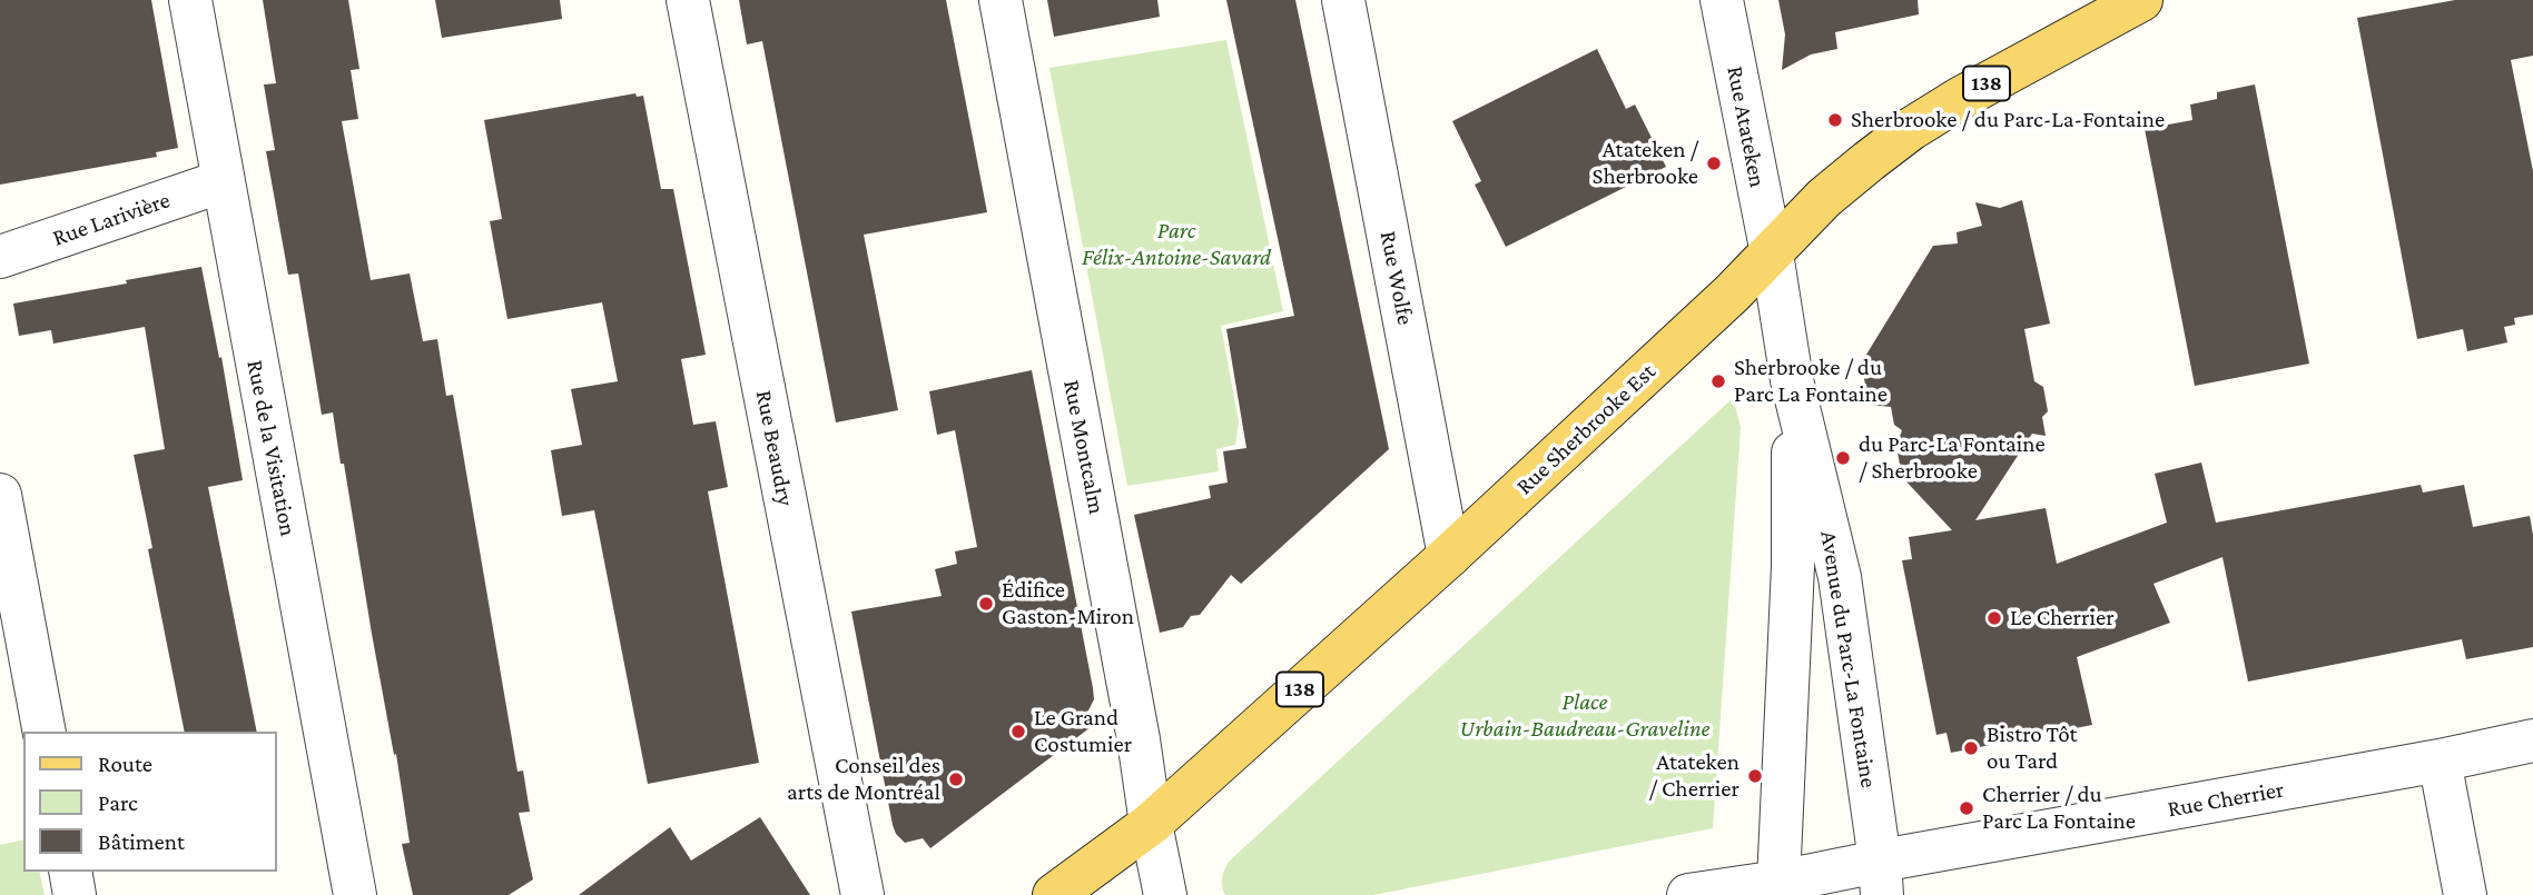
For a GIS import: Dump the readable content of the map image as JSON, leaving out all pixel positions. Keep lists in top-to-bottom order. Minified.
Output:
{"streets":{"main road":["138","Rue Sherbrooke Est"],"street":["Rue Atateken","Rue Larivière","Rue Wolfe","Rue Montcalm","Rue de la Visitation","Rue Beaudry","Avenue du Parc-La Fontaine","Rue Cherrier"]},"crossings":[["Rue Atateken","Rue Sherbrooke Est"],["Rue Atateken","Avenue du Parc-La Fontaine"],["Rue Larivière","Rue de la Visitation"],["Rue Wolfe","Rue Sherbrooke Est"],["Rue Sherbrooke Est","Rue Montcalm"],["Rue Sherbrooke Est","Avenue du Parc-La Fontaine"],["Avenue du Parc-La Fontaine","Rue Cherrier"]],"parks":["Parc Félix-Antoine-Savard","Place Urbain-Baudreau-Graveline"],"places":["Sherbrooke / du Parc-La-Fontaine","Atateken / Sherbrooke","Sherbrooke / du Parc La Fontaine","du Parc-La Fontaine / Sherbrooke","Édifice Gaston-Miron","Le Cherrier","Le Grand Costumier","Bistro Tôt ou Tard","Atateken / Cherrier","Conseil des arts de Montréal","Cherrier / du Parc La Fontaine"],"legend":["Route","Parc","Bâtiment"]}
